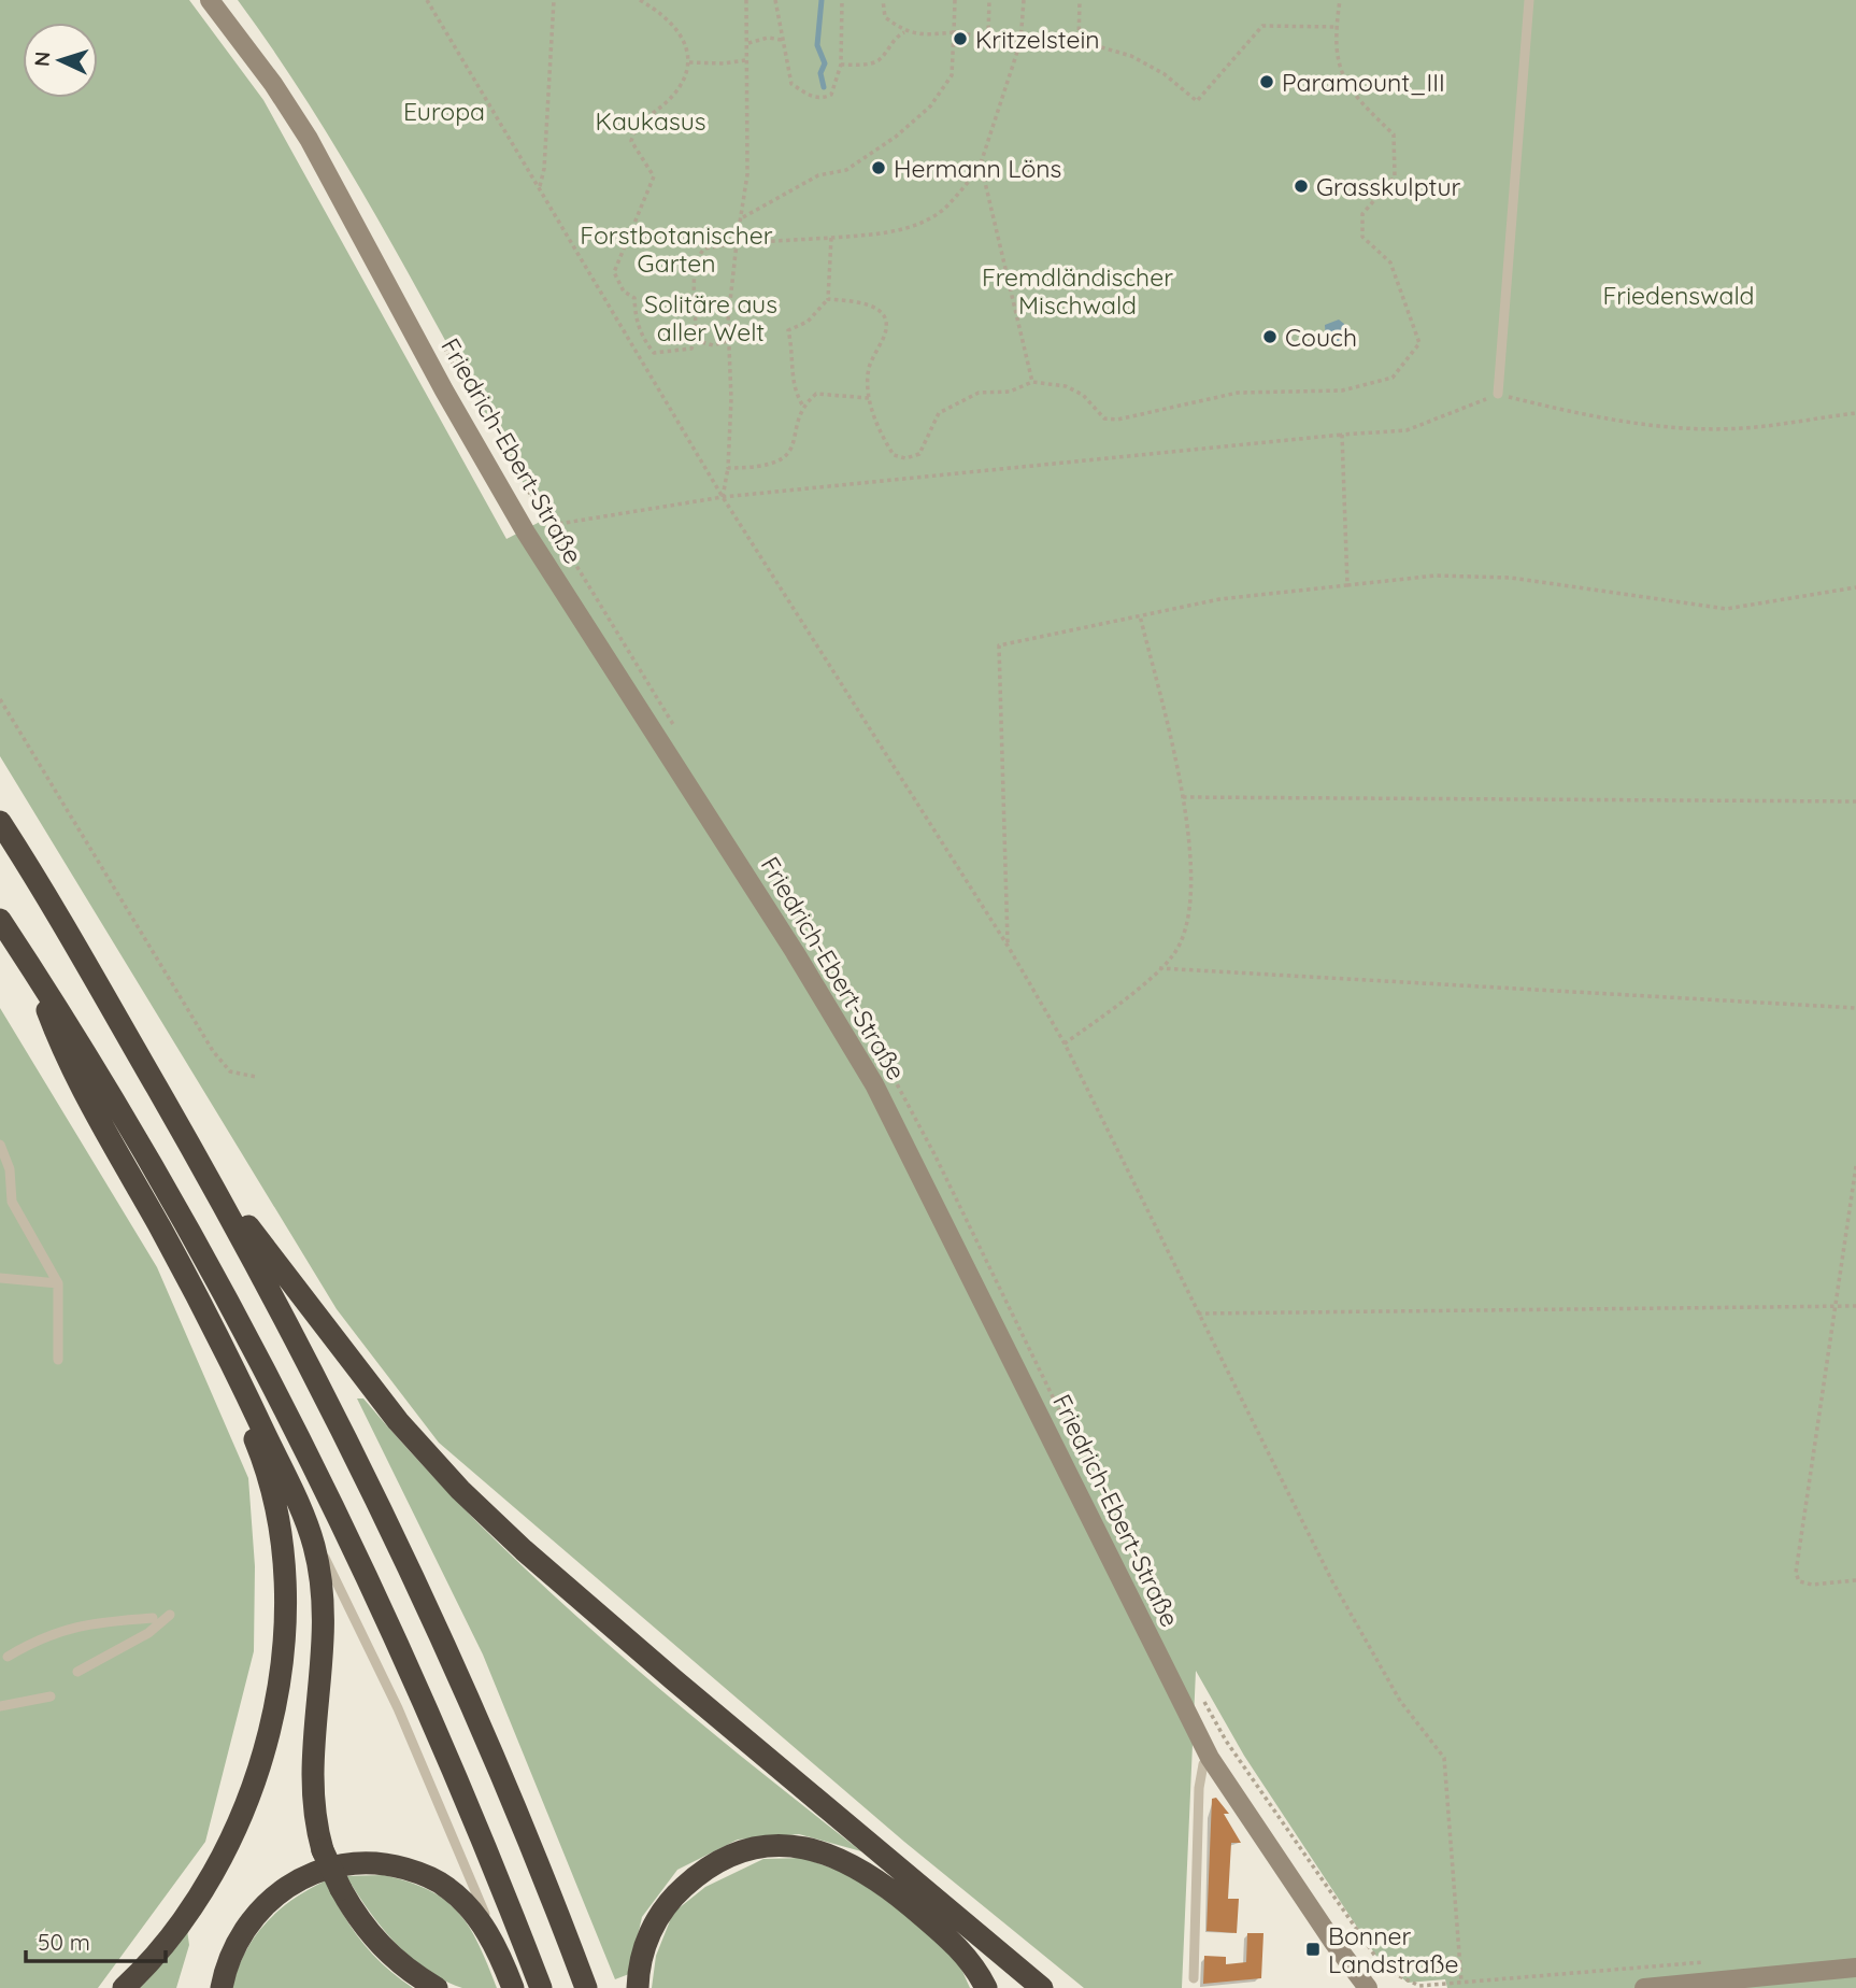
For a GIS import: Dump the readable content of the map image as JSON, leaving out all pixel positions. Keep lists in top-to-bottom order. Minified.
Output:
{"streets":{"main road":["Friedrich-Ebert-Straße"]},"parks":["Europa","Kaukasus","Forstbotanischer Garten","Fremdländischer Mischwald","Friedenswald","Solitäre aus aller Welt"],"places":{"other":["Kritzelstein","Paramount_III","Hermann Löns","Grasskulptur","Couch"],"transit":["Bonner Landstraße"]},"scale_bar":"50 m","north":"left"}
